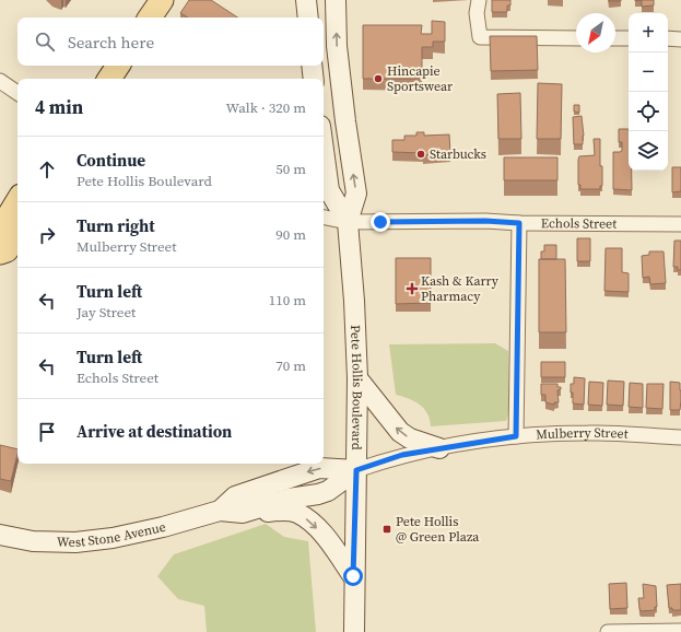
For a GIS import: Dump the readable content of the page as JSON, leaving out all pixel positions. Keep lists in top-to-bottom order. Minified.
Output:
{"streets":{"main road":["Pete Hollis Boulevard","West Stone Avenue"],"street":["Echols Street","Mulberry Street"]},"crossings":[["Echols Street","Pete Hollis Boulevard"],["Pete Hollis Boulevard","Mulberry Street"],["Pete Hollis Boulevard","West Stone Avenue"],["Mulberry Street","West Stone Avenue"]],"places":{"other":["Hincapie Sportswear","Starbucks"],"health":["Kash & Karry Pharmacy"],"transit":["Pete Hollis @ Green Plaza"]},"north":"bottom left","page":{"map_buttons":["+","−"],"search":"Search here","heading":["4 min","Walk · 320 m"],"list":[["Continue","Pete Hollis Boulevard","50 m"],["Turn right","Mulberry Street","90 m"],["Turn left","Jay Street","110 m"],["Turn left","Echols Street","70 m"],"Arrive at destination"]}}
